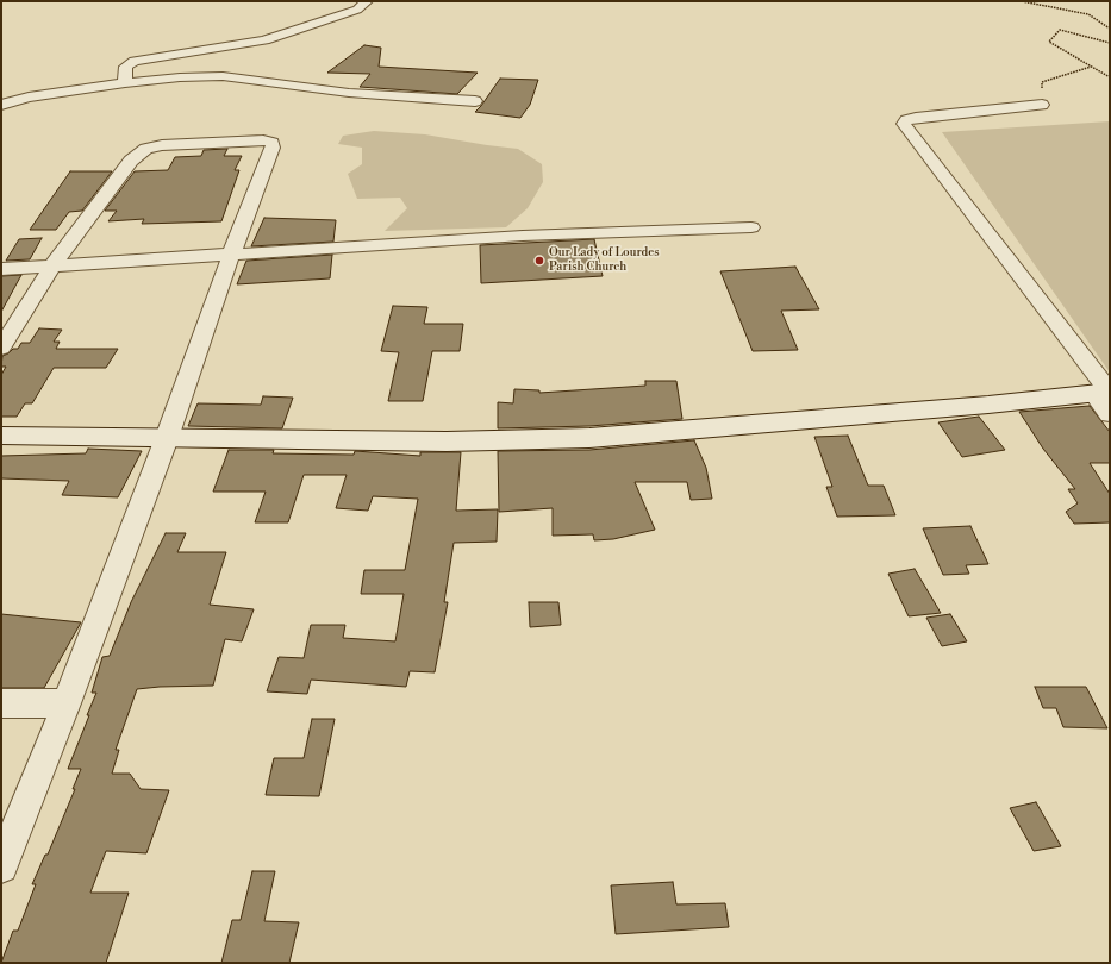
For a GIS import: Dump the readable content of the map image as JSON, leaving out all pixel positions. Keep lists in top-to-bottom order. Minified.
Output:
{"places":["Our Lady of Lourdes Parish Church"]}
